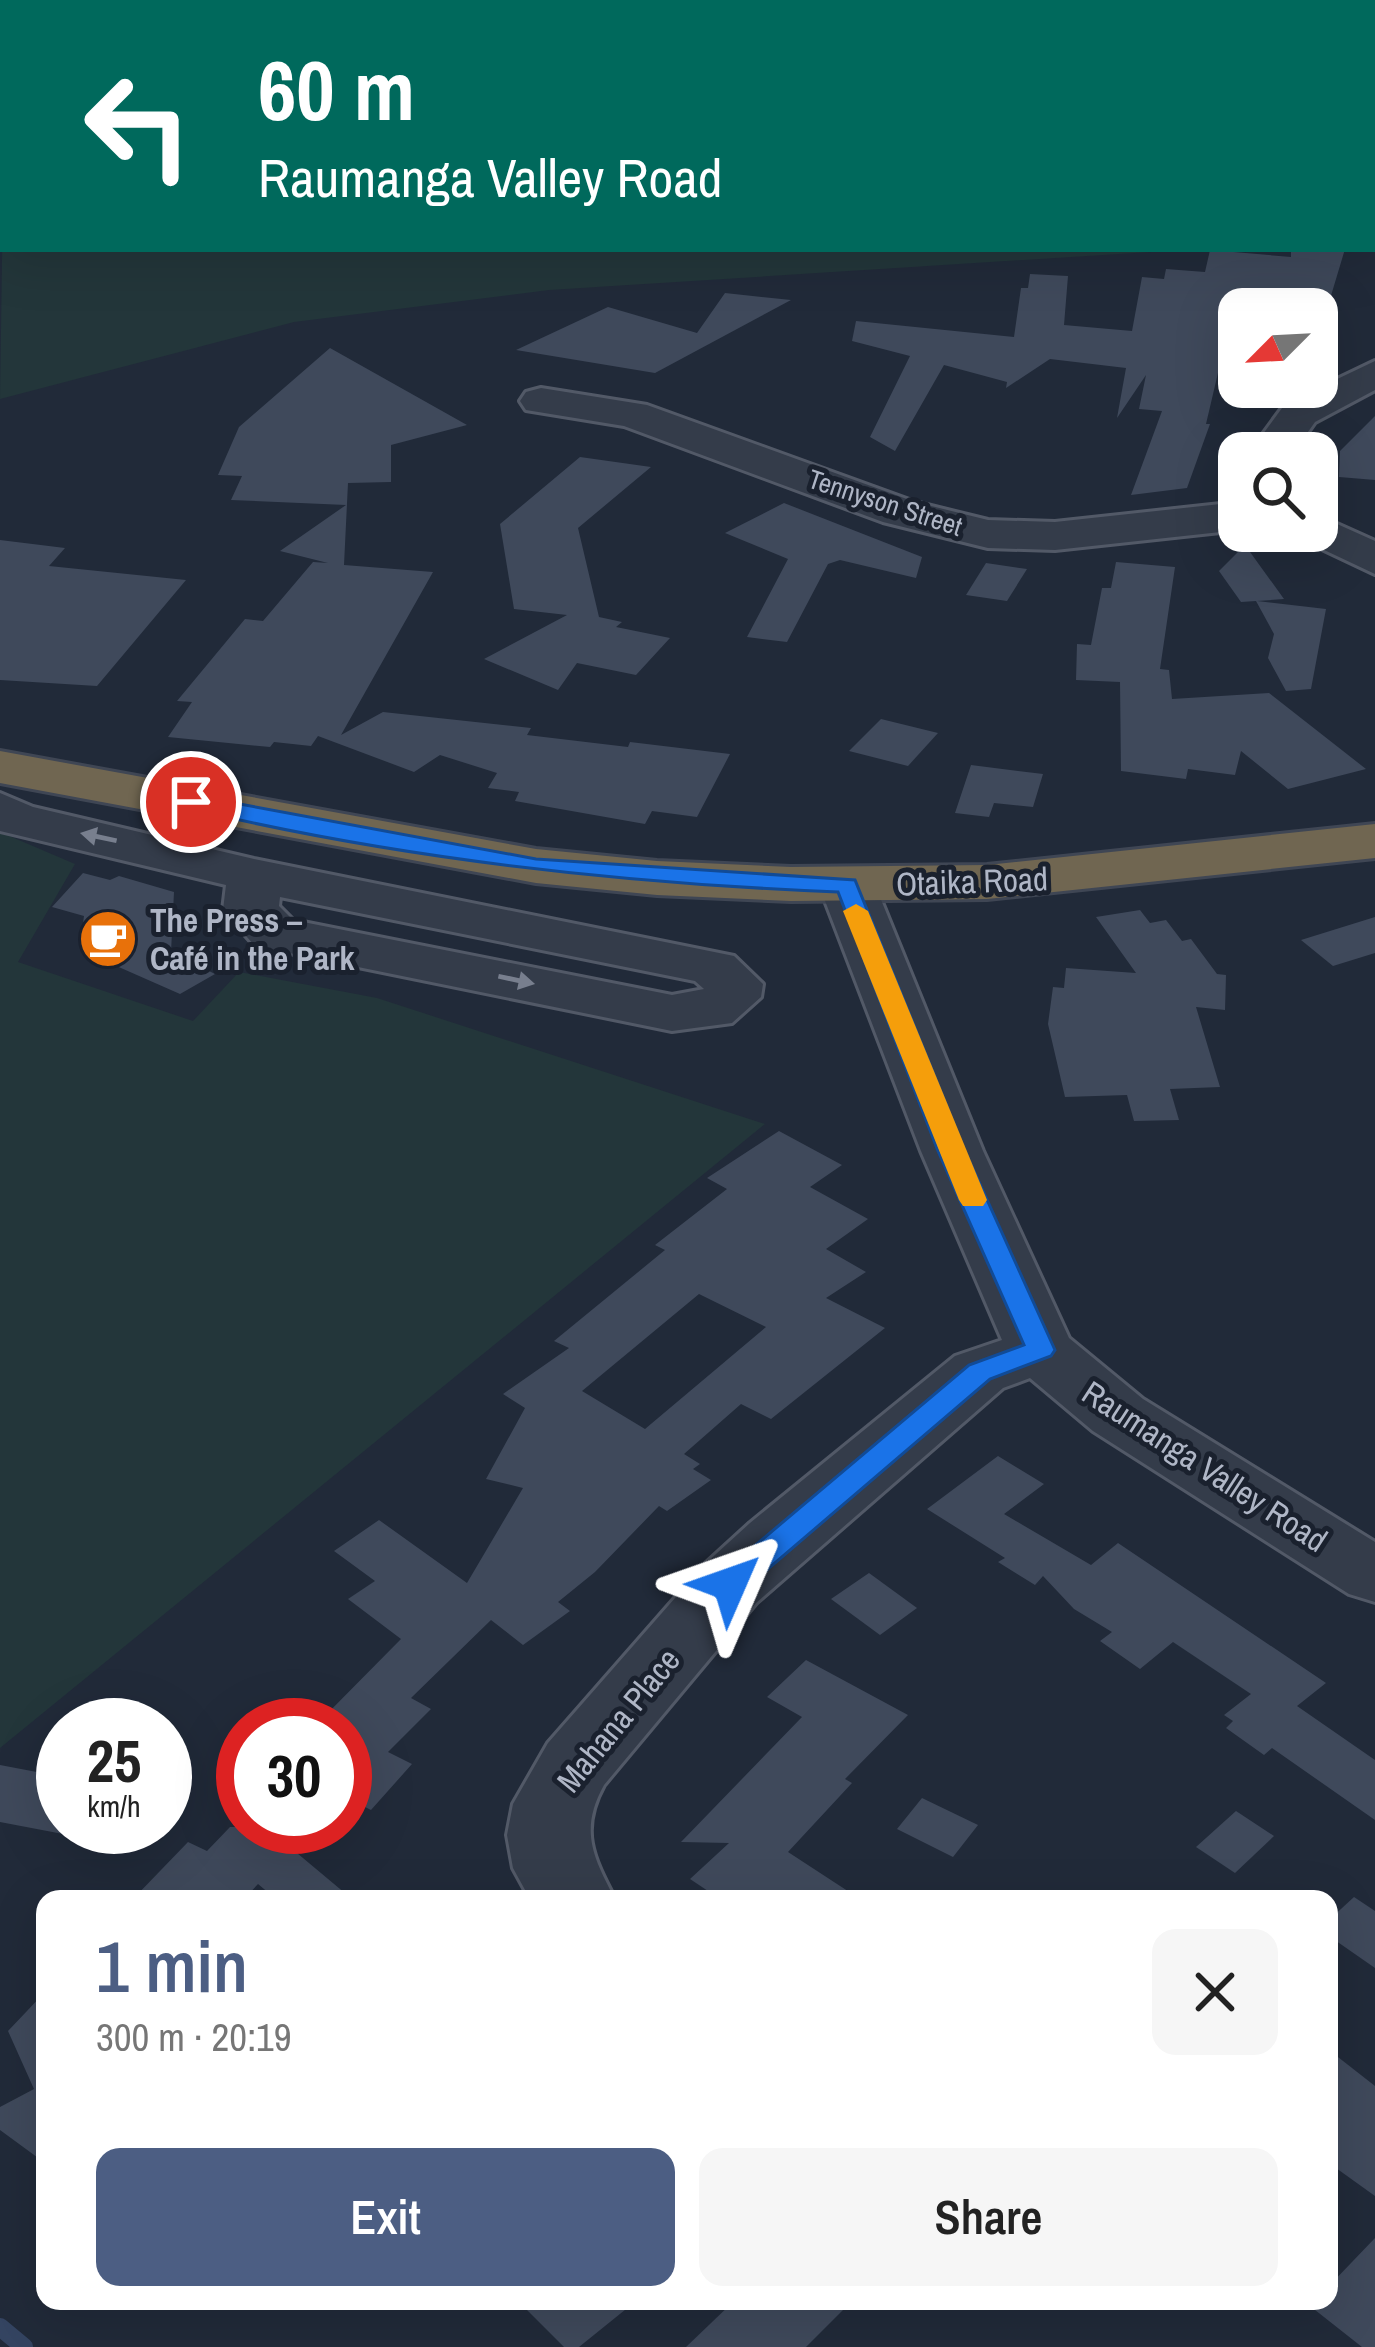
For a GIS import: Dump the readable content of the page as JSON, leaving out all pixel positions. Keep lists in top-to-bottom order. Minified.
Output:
{"streets":{"highway":["Otaika Road"],"street":["Tennyson Street","Raumanga Valley Road","Mahana Place"]},"crossings":[["Otaika Road","Raumanga Valley Road"],["Raumanga Valley Road","Mahana Place"]],"places":{"cafe":["The Press – Café in the Park"]},"north":"bottom left","page":{"turn":["60 m","Raumanga Valley Road"],"speed":"25 km/h","limit":"30","heading":["1 min","300 m · 20:19"],"buttons":["Exit","Share"]}}
